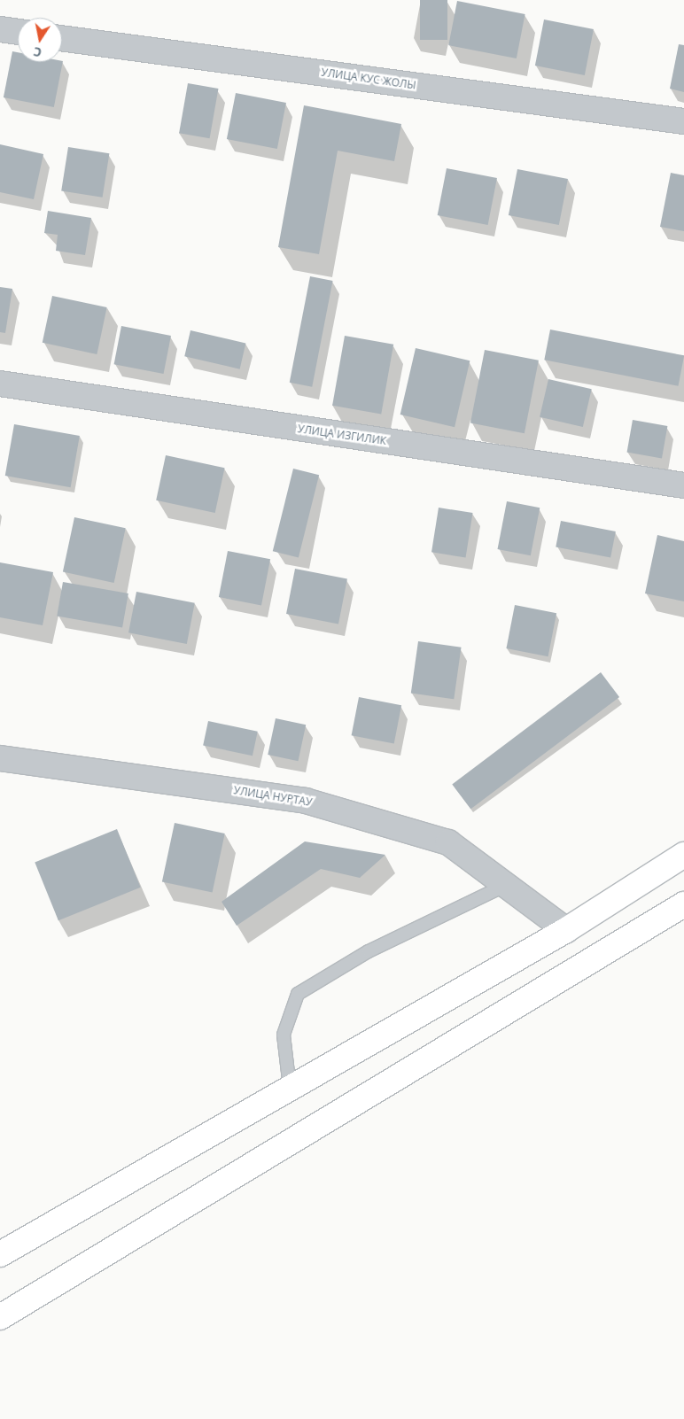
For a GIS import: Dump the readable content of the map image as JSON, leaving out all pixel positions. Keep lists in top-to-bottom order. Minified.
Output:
{"streets":{"street":["УЛИЦА КУС ЖОЛЫ","УЛИЦА ИЗГИЛИК","УЛИЦА НУРТАУ"]},"north":"bottom"}
